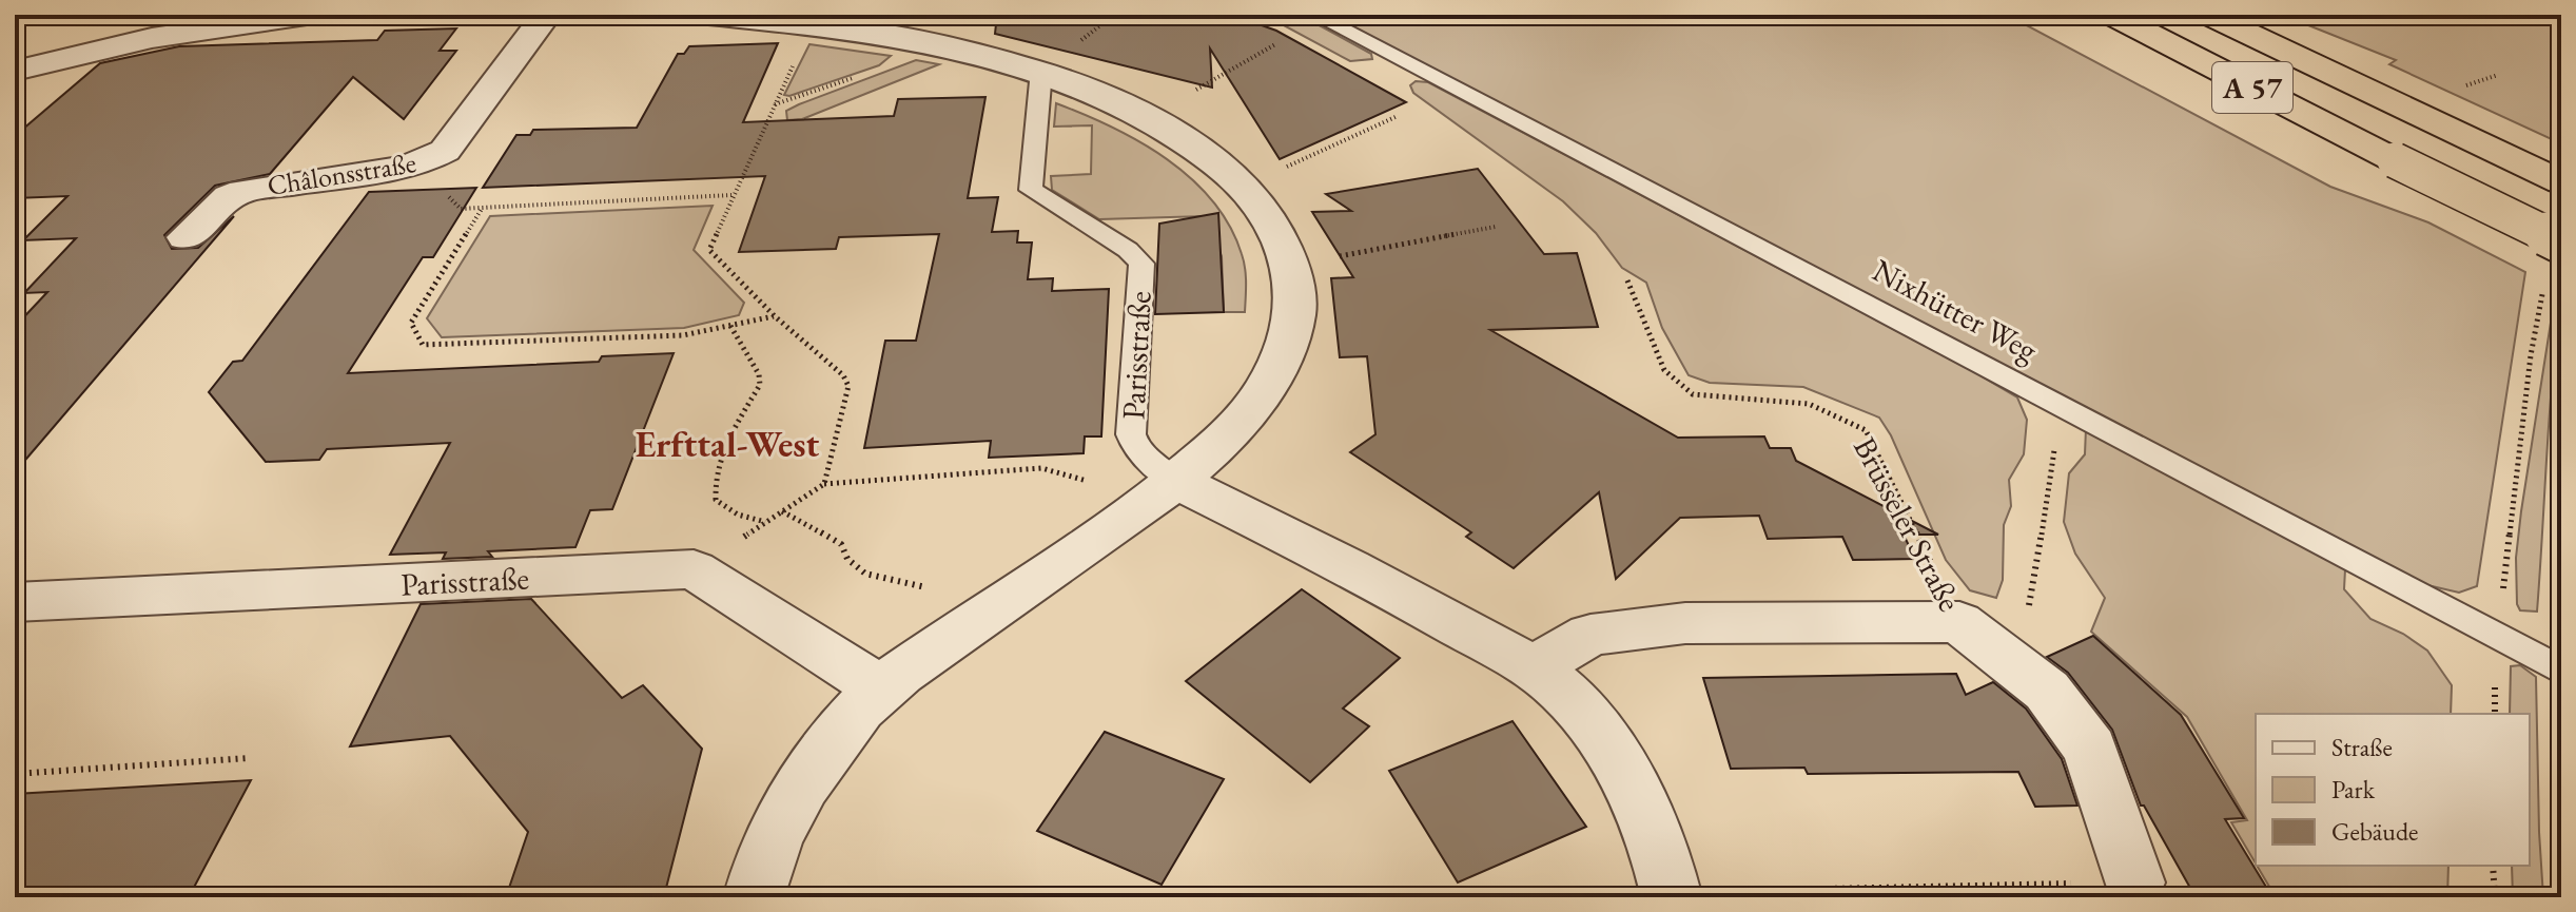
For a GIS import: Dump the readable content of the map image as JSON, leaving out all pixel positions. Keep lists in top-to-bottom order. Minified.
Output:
{"streets":{"highway":["A 57"],"street":["Châlonsstraße","Parisstraße","Brüsseler Straße"],"lane":["Nixhütter Weg"]},"districts":["Erfttal-West"],"legend":["Straße","Park","Gebäude"]}
